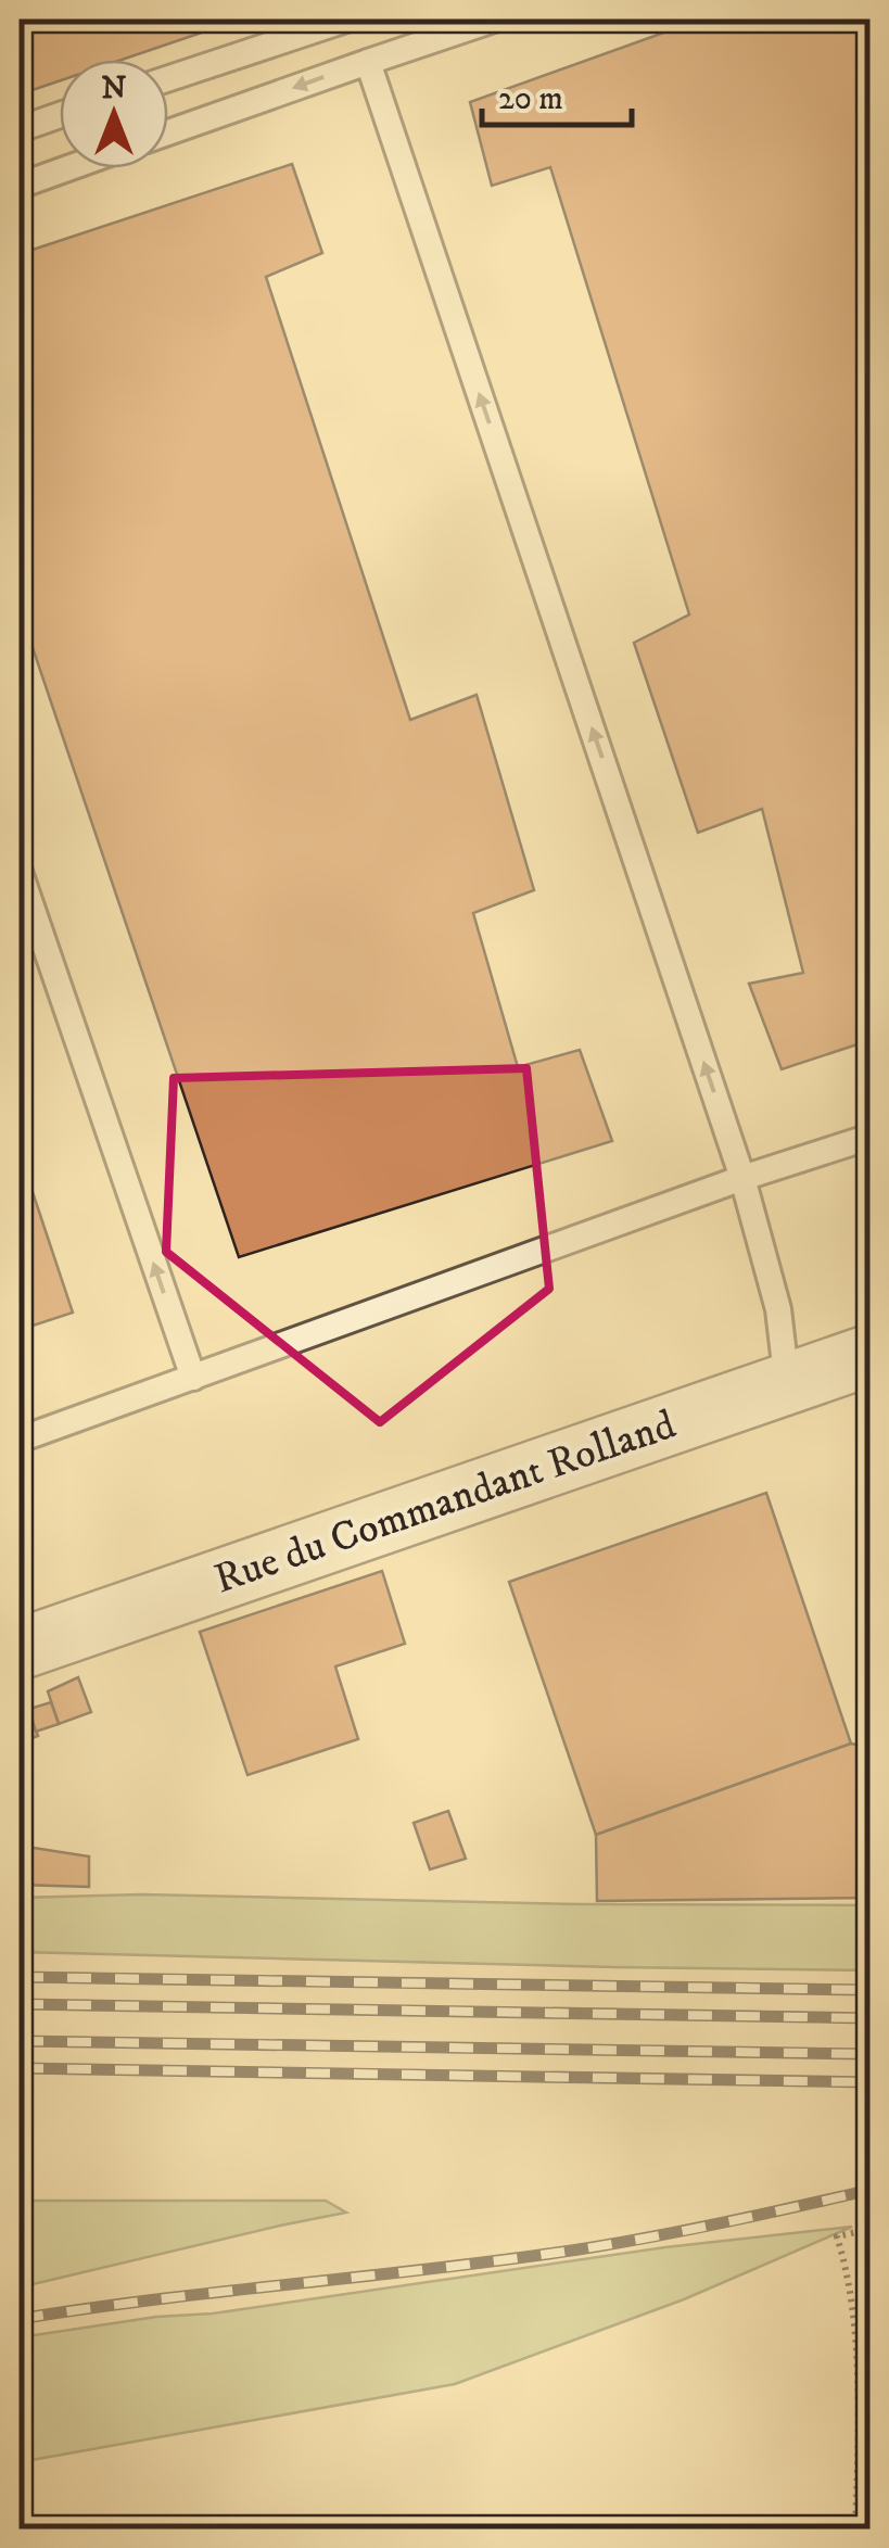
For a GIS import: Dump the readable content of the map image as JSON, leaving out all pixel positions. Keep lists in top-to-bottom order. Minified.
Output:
{"streets":{"street":["Rue du Commandant Rolland"]},"scale_bar":"20 m","north":"top"}
